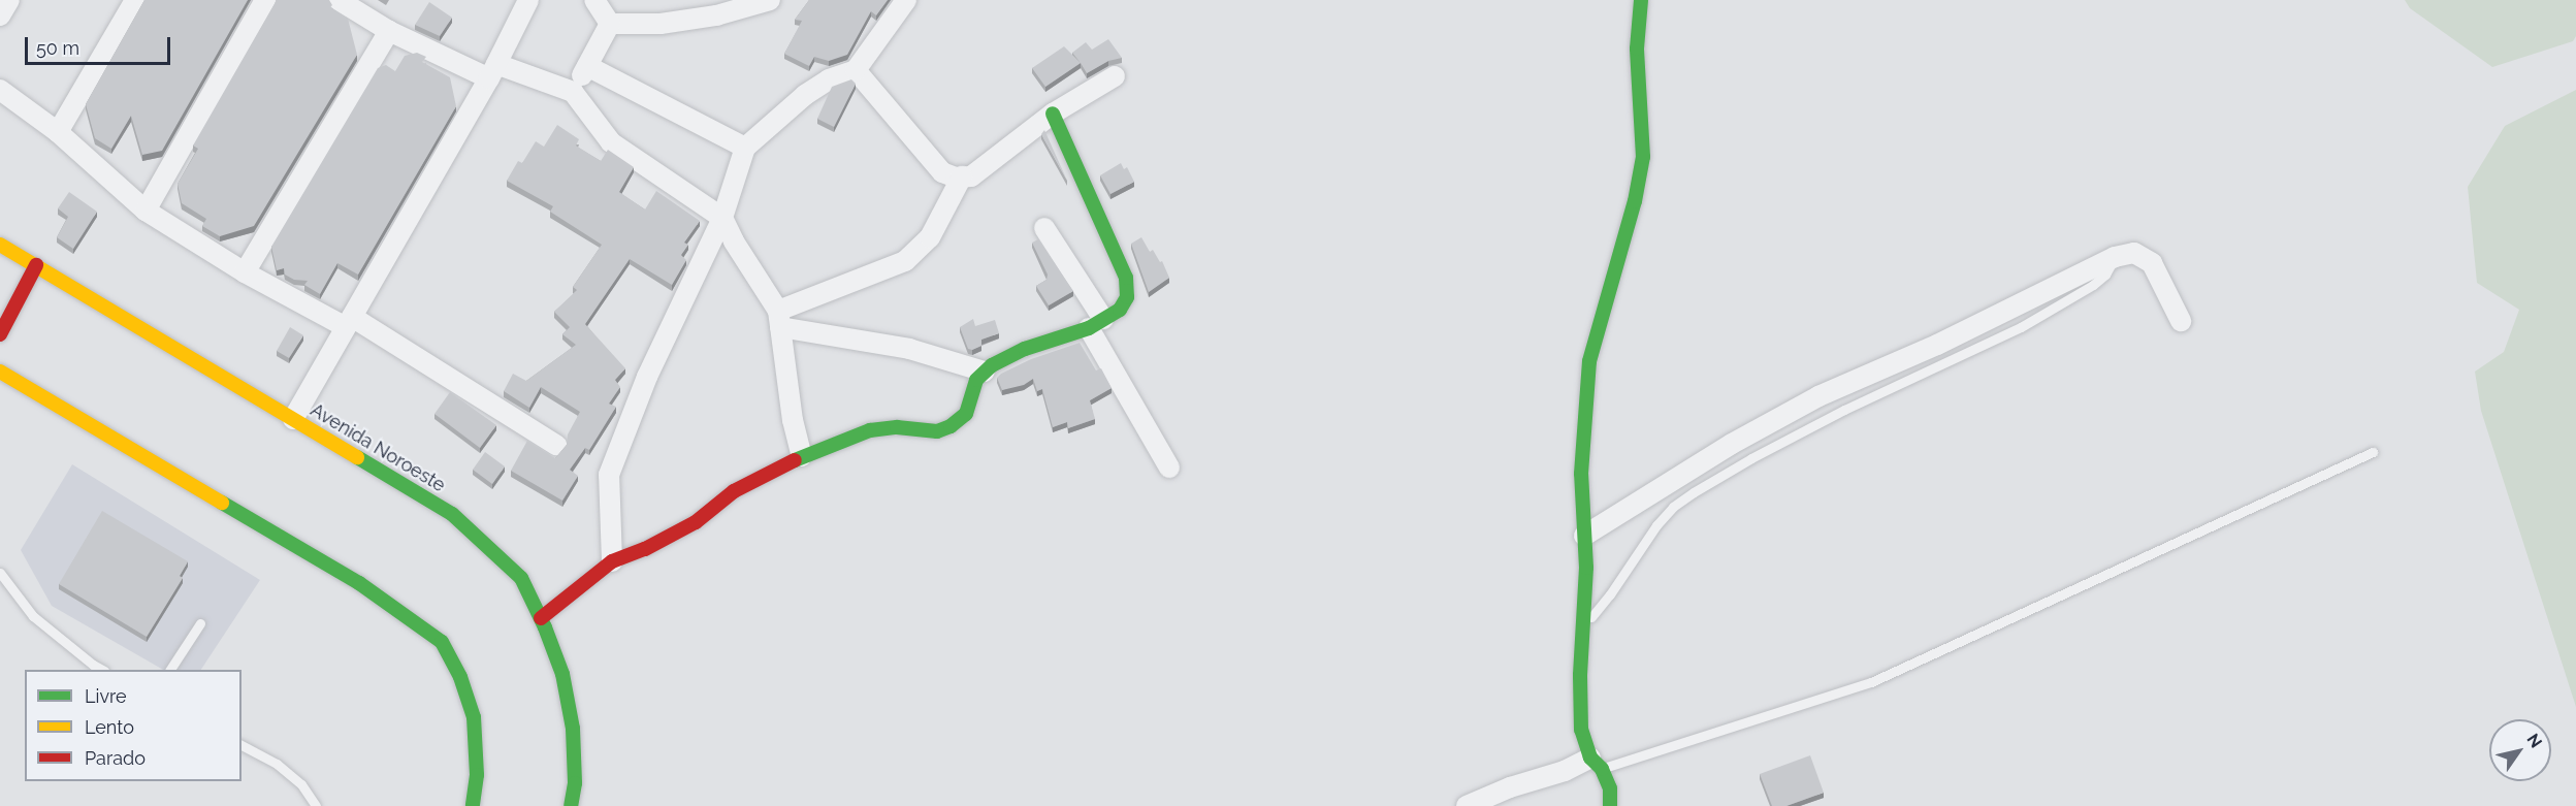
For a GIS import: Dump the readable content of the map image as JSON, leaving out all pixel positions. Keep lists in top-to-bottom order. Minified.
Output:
{"streets":{"street":["Avenida Noroeste"]},"legend":["Livre","Lento","Parado"],"scale_bar":"50 m","north":"top right"}
